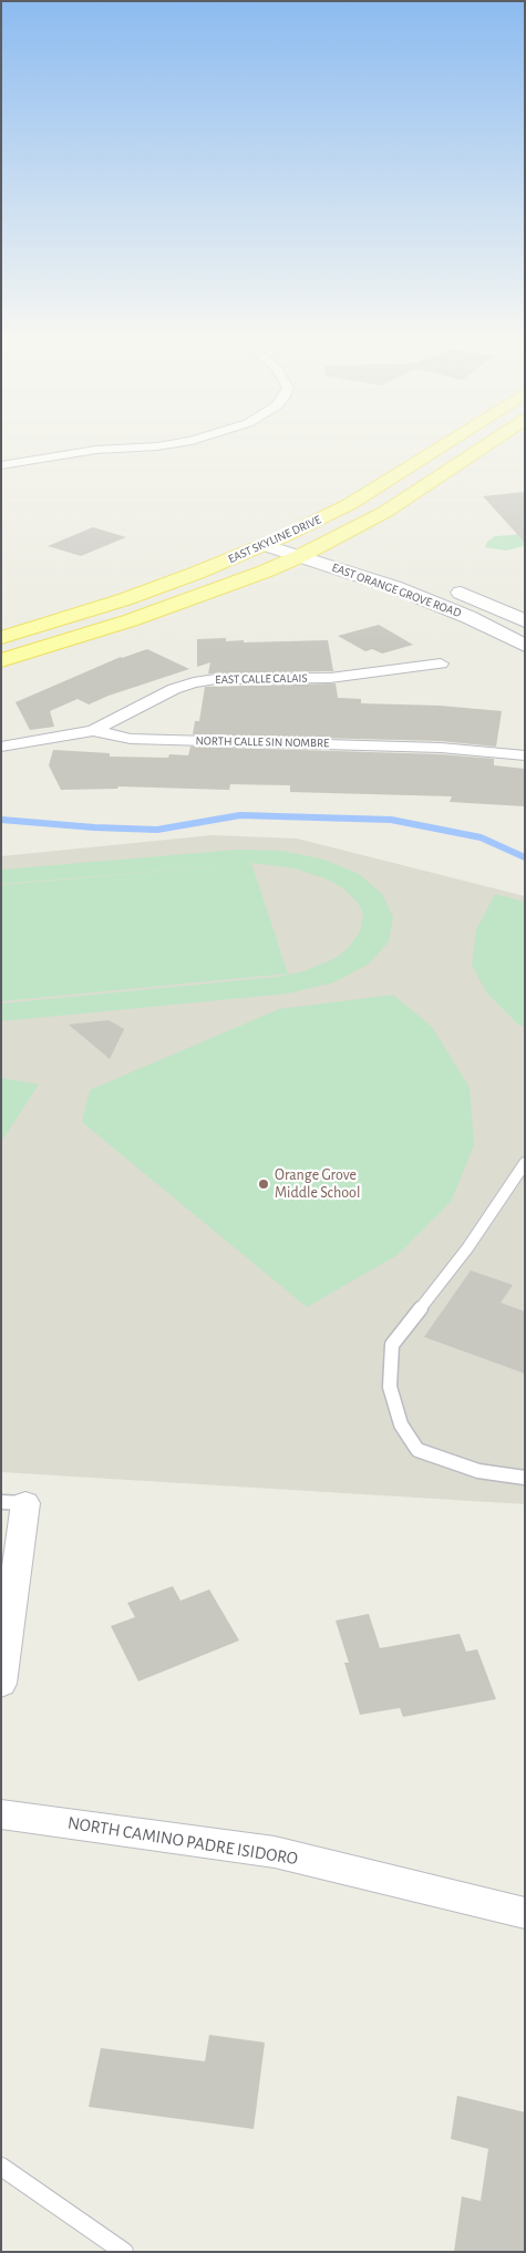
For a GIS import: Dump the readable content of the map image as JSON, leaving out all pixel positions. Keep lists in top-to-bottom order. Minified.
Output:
{"streets":{"main road":["EAST SKYLINE DRIVE","EAST ORANGE GROVE ROAD"],"street":["EAST CALLE CALAIS","NORTH CALLE SIN NOMBRE","NORTH CAMINO PADRE ISIDORO"]},"crossings":[["EAST SKYLINE DRIVE","EAST ORANGE GROVE ROAD"],["EAST CALLE CALAIS","NORTH CALLE SIN NOMBRE"]],"places":["Orange Grove Middle School"]}
